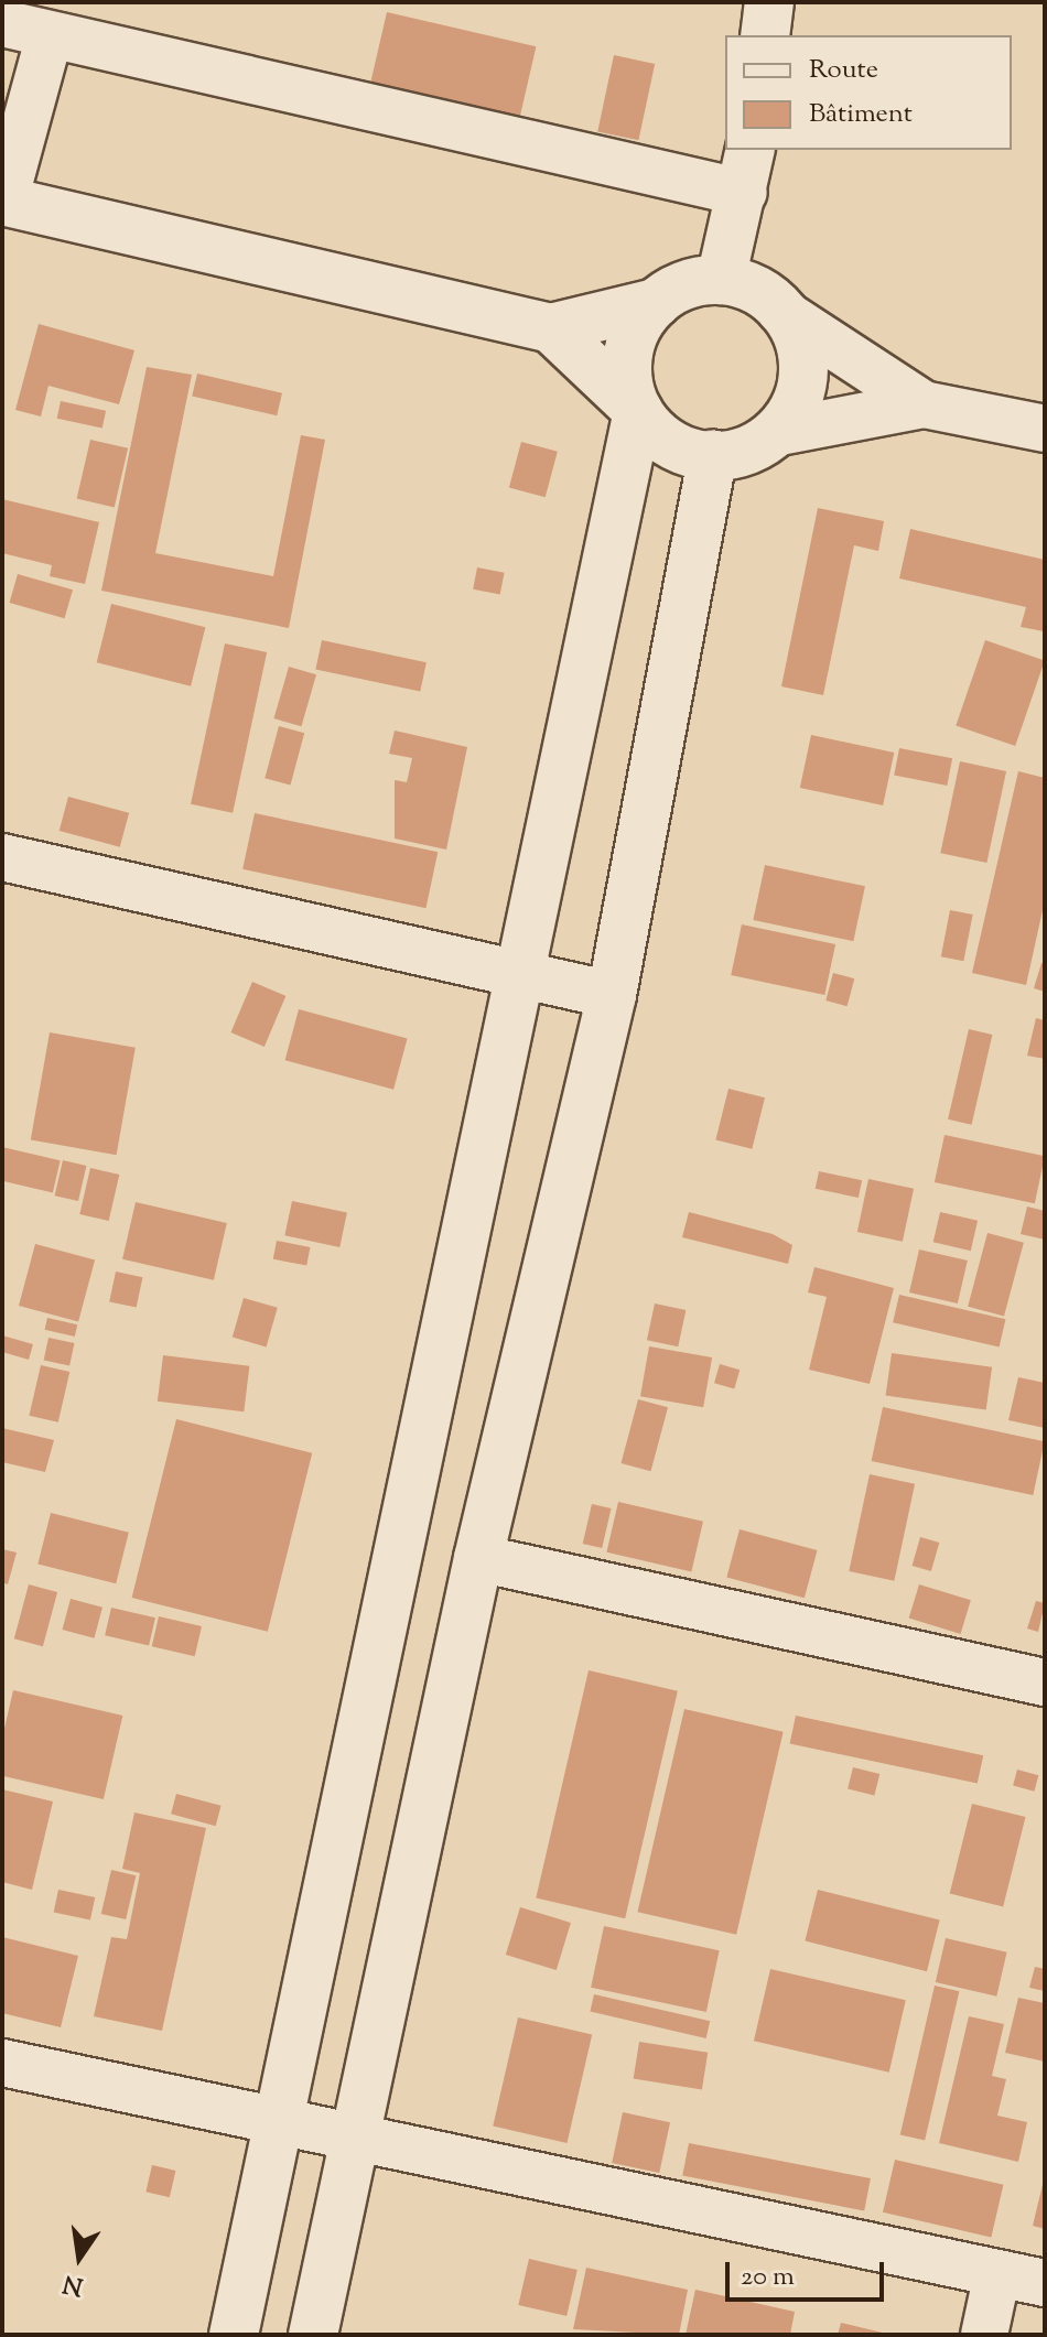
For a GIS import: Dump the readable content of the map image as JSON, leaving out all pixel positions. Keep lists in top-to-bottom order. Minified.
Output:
{"legend":["Route","Bâtiment"],"scale_bar":"20 m","north":"bottom"}
